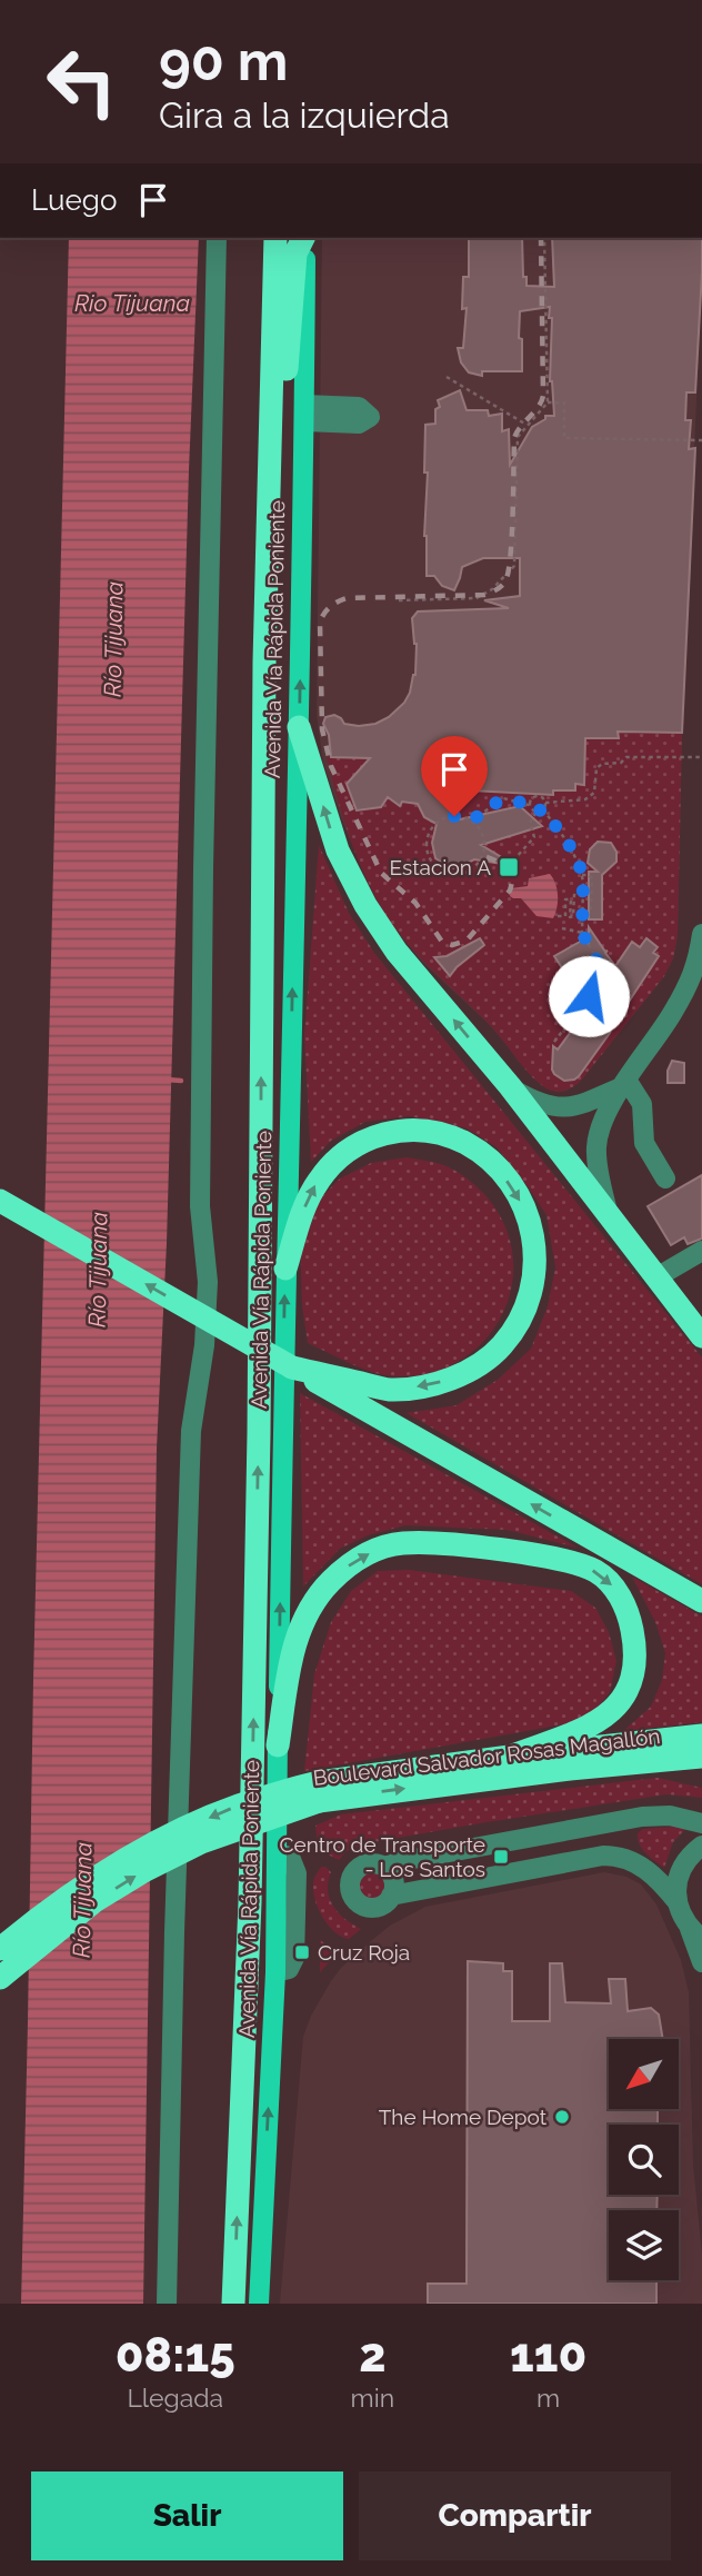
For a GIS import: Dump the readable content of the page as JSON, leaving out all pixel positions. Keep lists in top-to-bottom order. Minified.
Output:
{"streets":{"highway":["Avenida Vía Rápida Poniente","Boulevard Salvador Rosas Magallón"]},"one_way":["Avenida Vía Rápida Poniente"],"water":["Rio Tijuana","Río Tijuana"],"places":{"transit":["Estacion A","Centro de Transporte - Los Santos","Cruz Roja"],"other":["The Home Depot"]},"north":"bottom left","page":{"turn":["90 m","Gira a la izquierda"],"then":"Luego","eta":["08:15","Llegada","2","min","110","m"],"buttons":["Salir","Compartir"]}}
